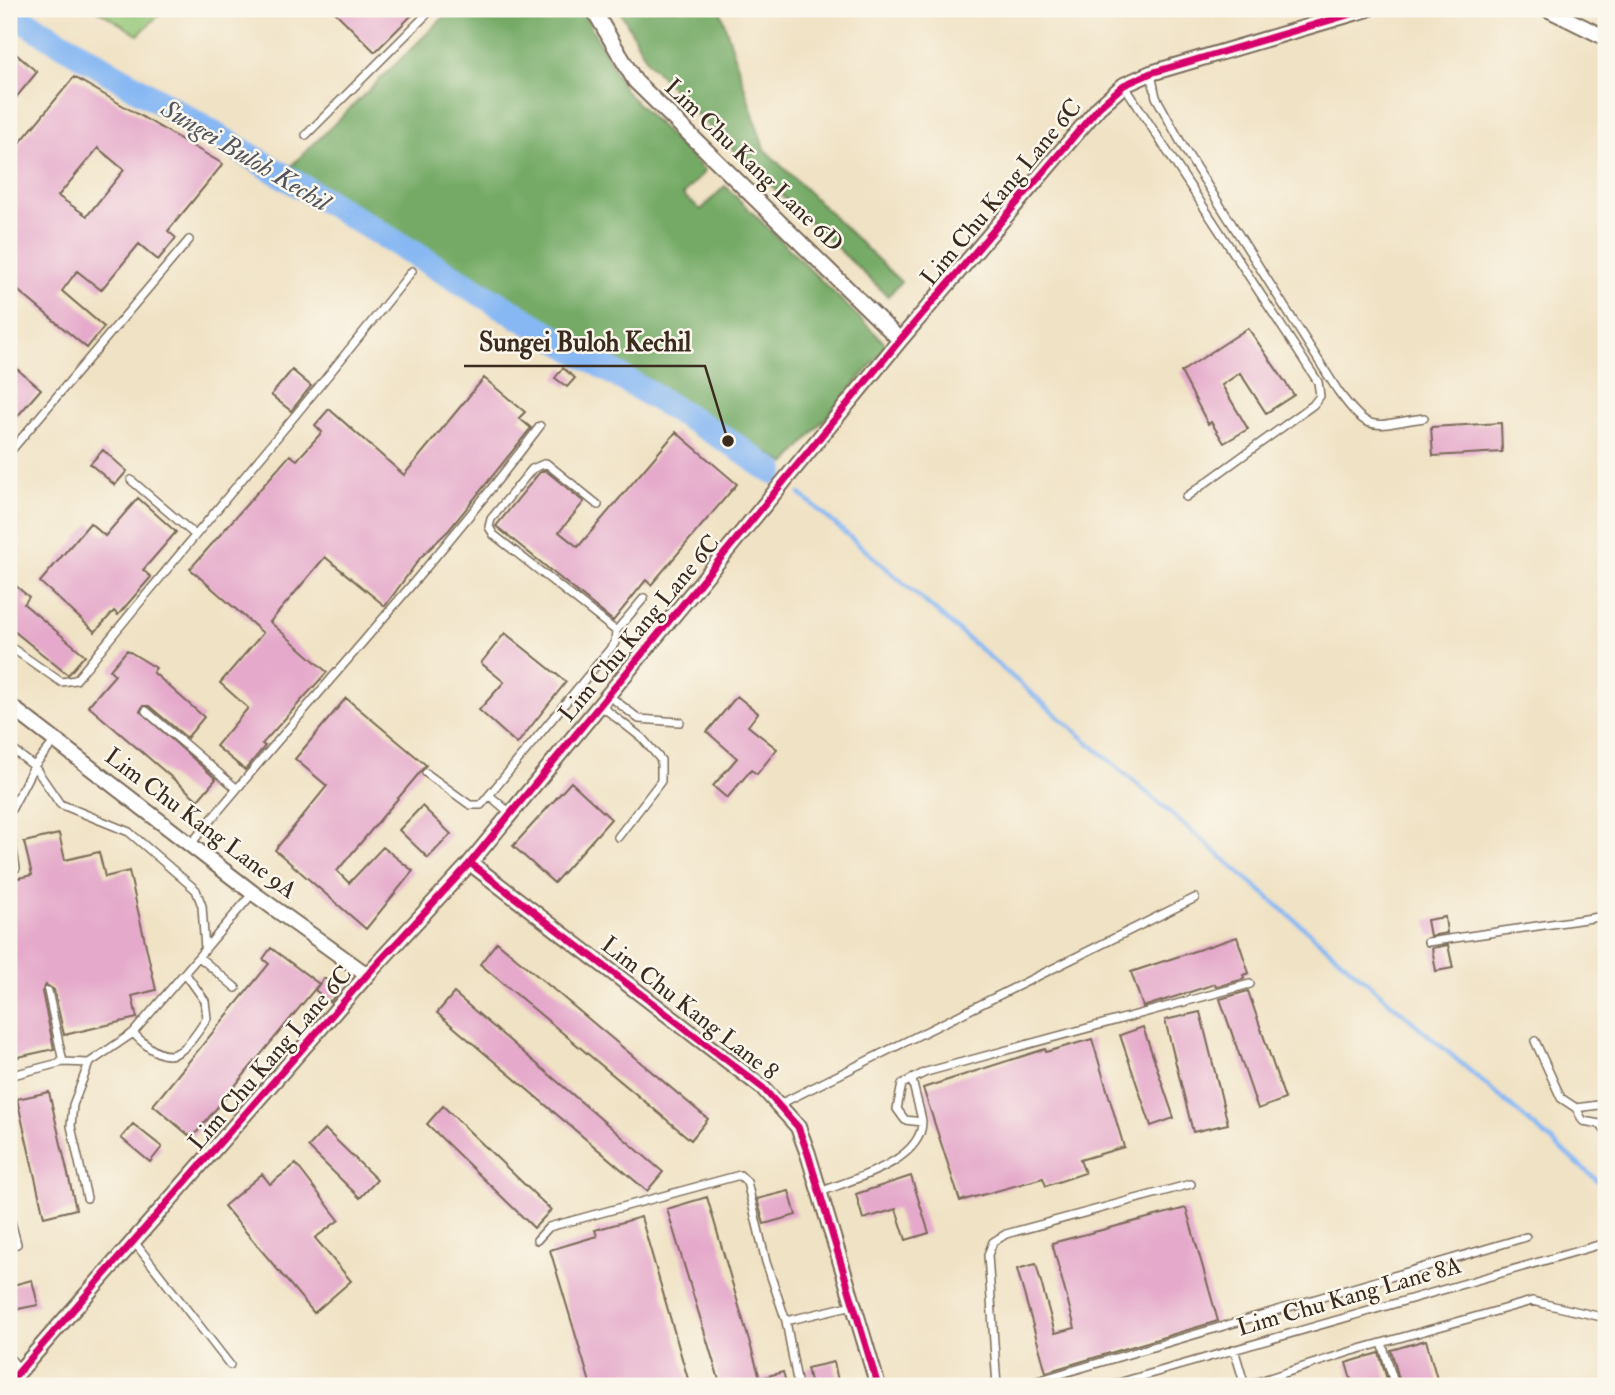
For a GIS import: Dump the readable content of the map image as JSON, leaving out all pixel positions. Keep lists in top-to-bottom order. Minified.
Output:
{"streets":{"street":["Lim Chu Kang Lane 6D","Lim Chu Kang Lane 6C","Lim Chu Kang Lane 9A","Lim Chu Kang Lane 8"],"lane":["Lim Chu Kang Lane 8A"]},"crossings":[["Lim Chu Kang Lane 6D","Lim Chu Kang Lane 6C"],["Lim Chu Kang Lane 6C","Lim Chu Kang Lane 9A"],["Lim Chu Kang Lane 6C","Lim Chu Kang Lane 8"]],"water":["Sungei Buloh Kechil"],"places":["Sungei Buloh Kechil"]}
